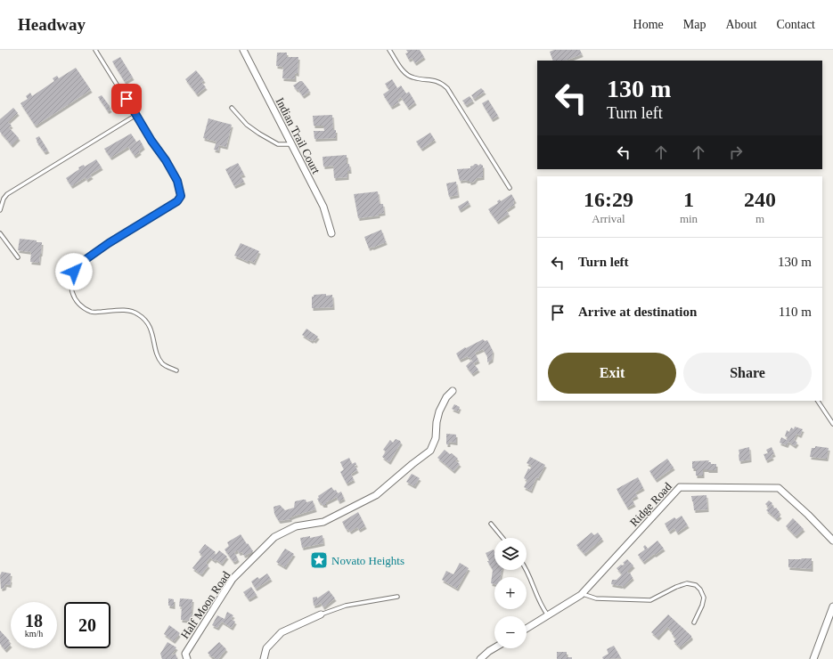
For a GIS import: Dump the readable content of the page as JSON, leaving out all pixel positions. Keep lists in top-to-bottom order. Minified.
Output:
{"streets":{"street":["Indian Trail Court","Ridge Road","Half Moon Road"]},"places":{"place":["Novato Heights"]},"page":{"header":"Headway","nav":["Home","Map","About","Contact"],"turn":["130 m","Turn left"],"eta":["16:29","Arrival","1","min","240","m"],"list":[{"name":"Turn left","value":"130 m"},{"name":"Arrive at destination","value":"110 m"}],"buttons":["Exit","Share"],"map_buttons":["+","−"],"speed":"18 km/h","limit":"20"}}
